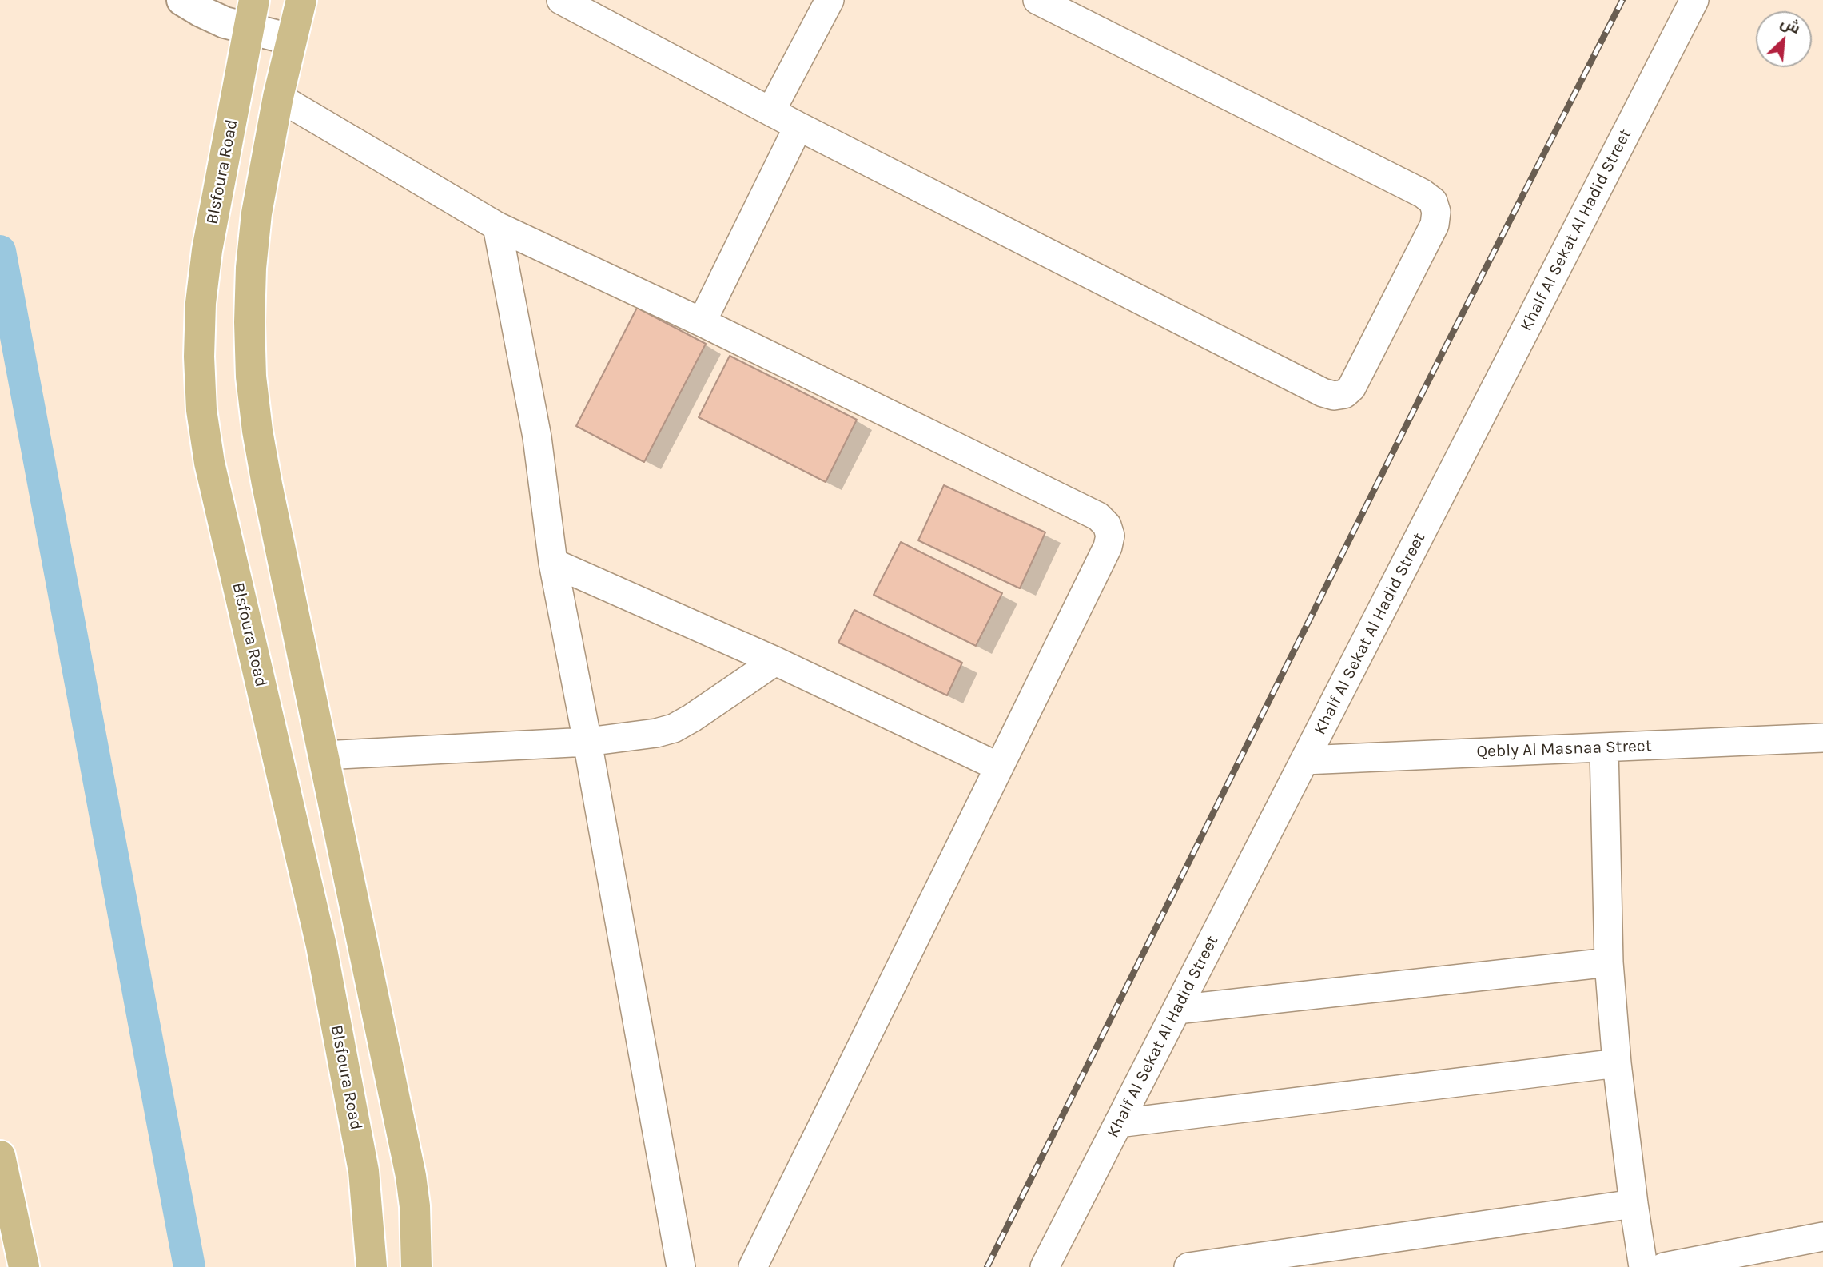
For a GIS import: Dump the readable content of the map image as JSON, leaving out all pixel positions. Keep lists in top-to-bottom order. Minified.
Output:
{"streets":{"main road":["Blsfoura Road"],"street":["Khalf Al Sekat Al Hadid Street","Qebly Al Masnaa Street"]},"crossings":[["Khalf Al Sekat Al Hadid Street","Qebly Al Masnaa Street"]],"north":"top right"}
